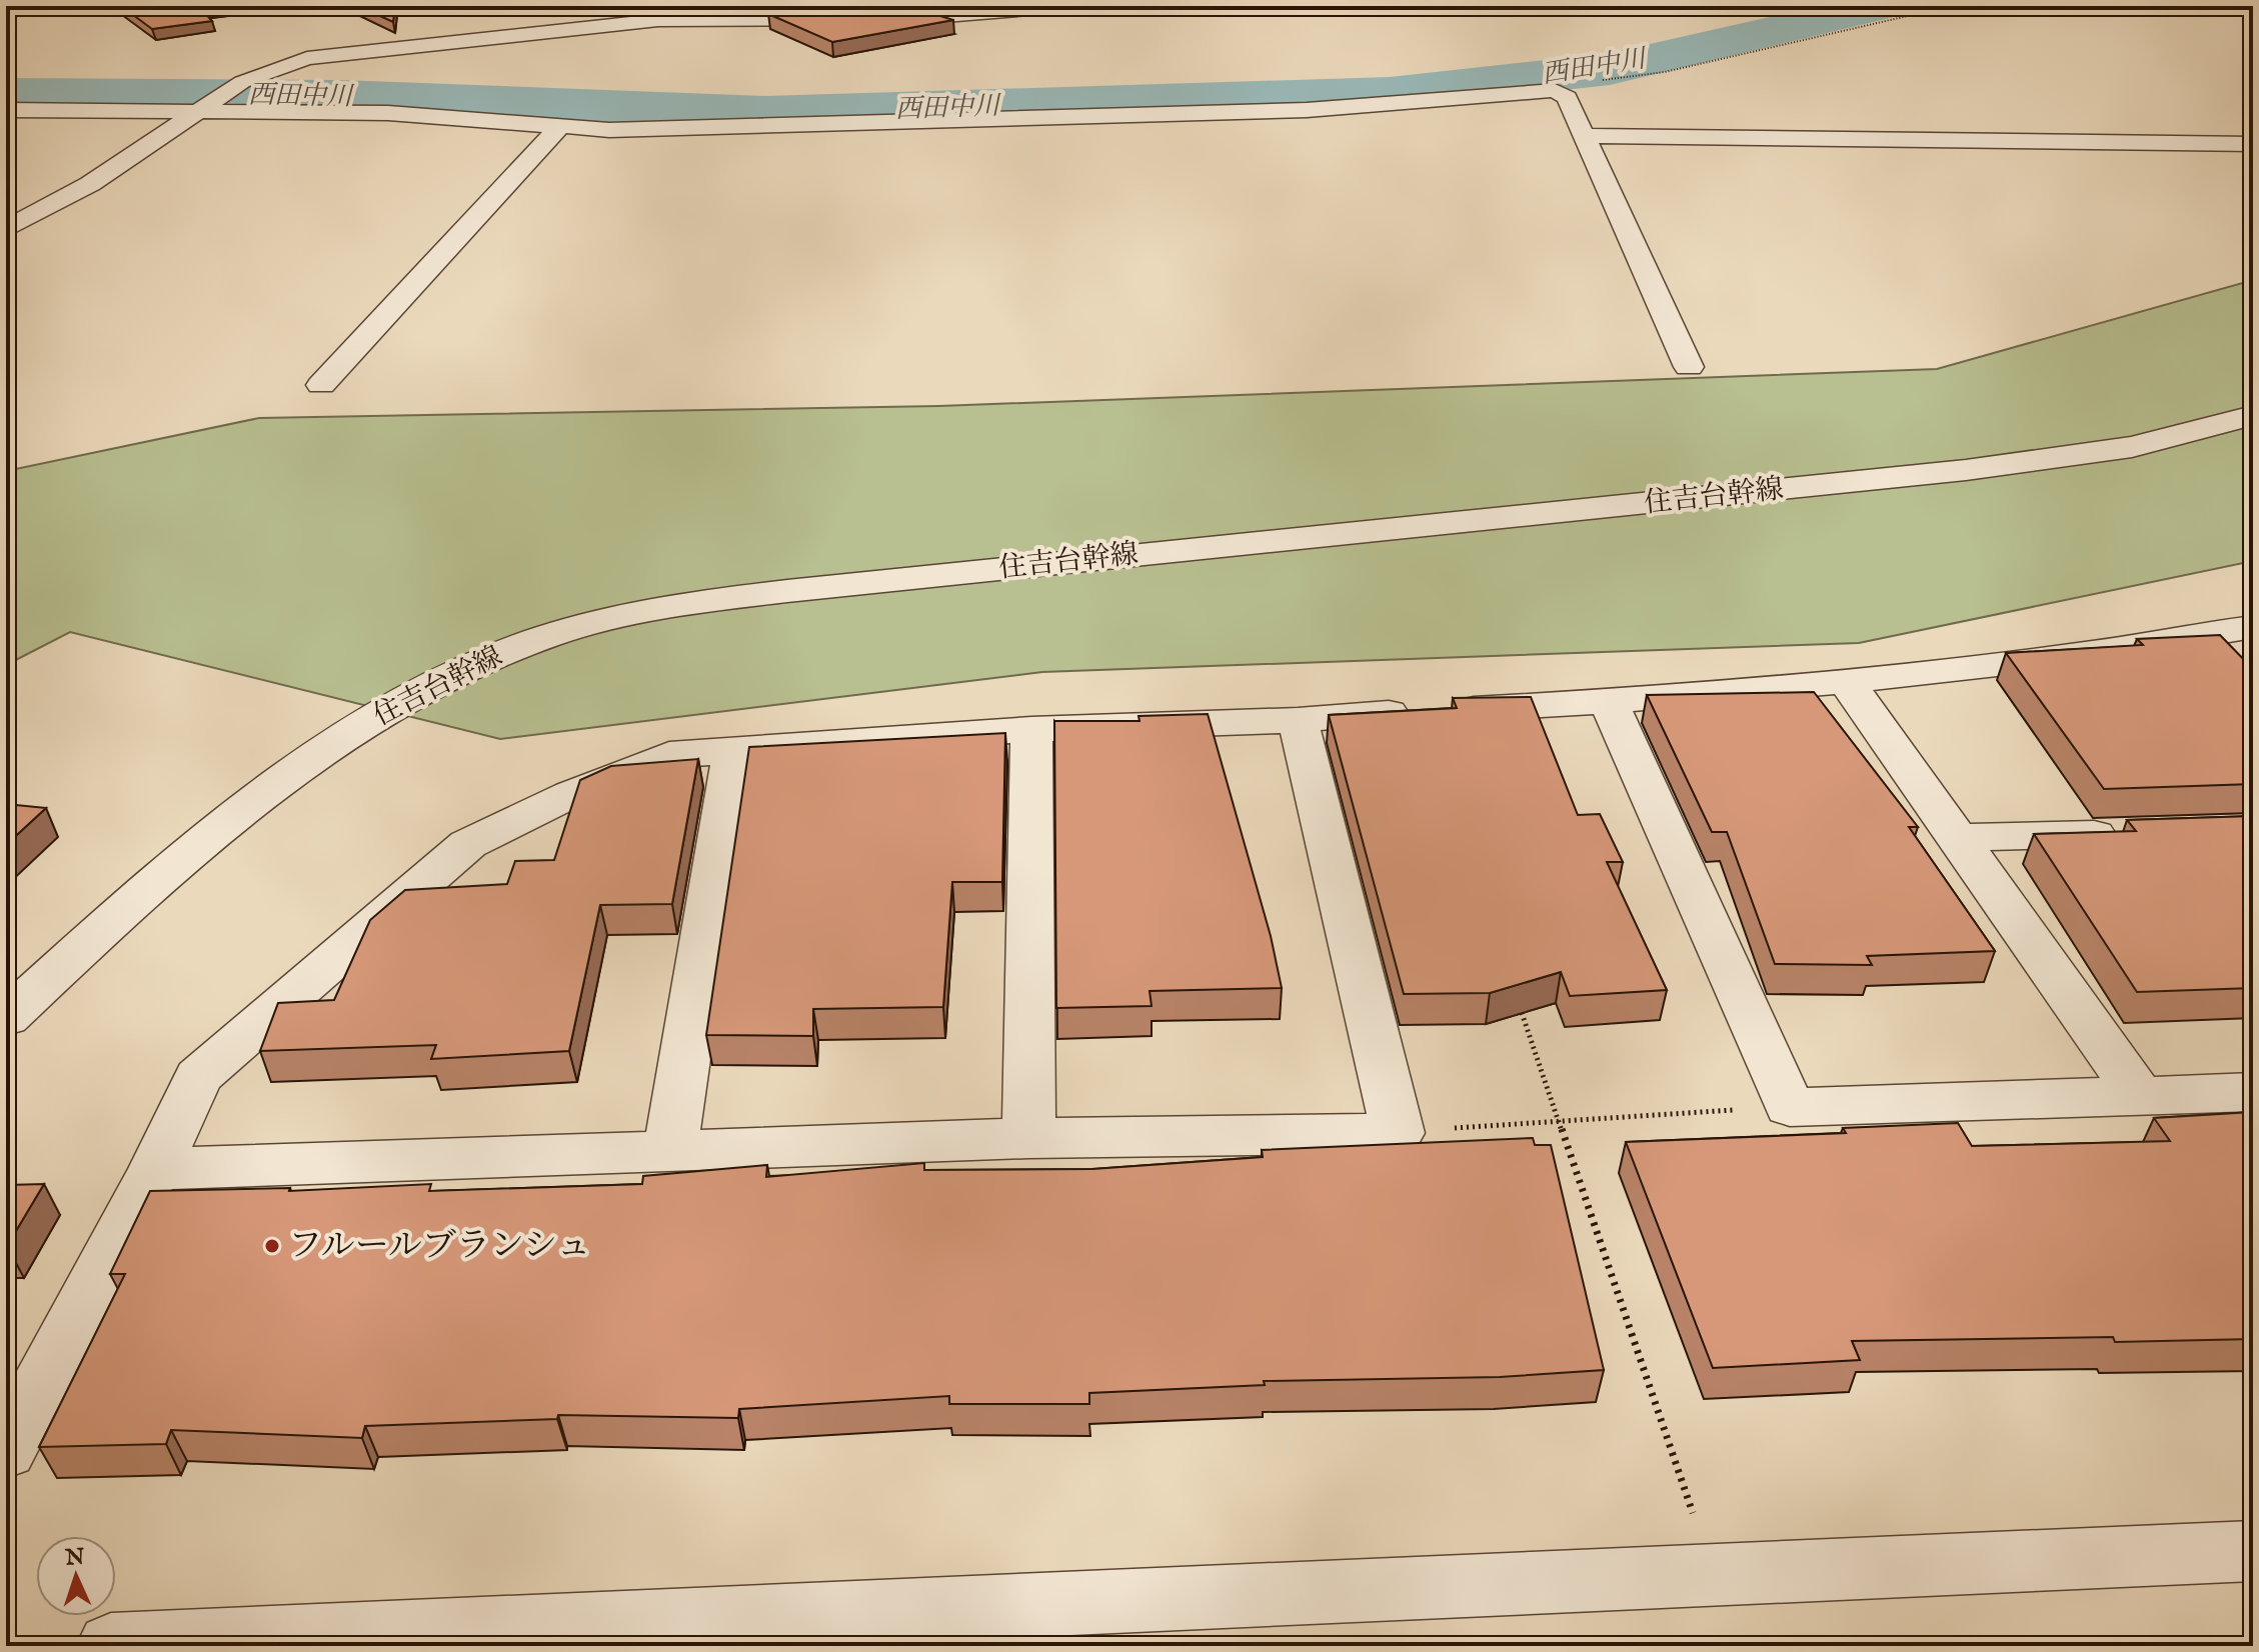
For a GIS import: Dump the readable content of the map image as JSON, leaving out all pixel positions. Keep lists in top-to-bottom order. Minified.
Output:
{"streets":{"street":["住吉台幹線"]},"water":["西田中川"],"places":["フルールブランシュ"],"north":"top"}
